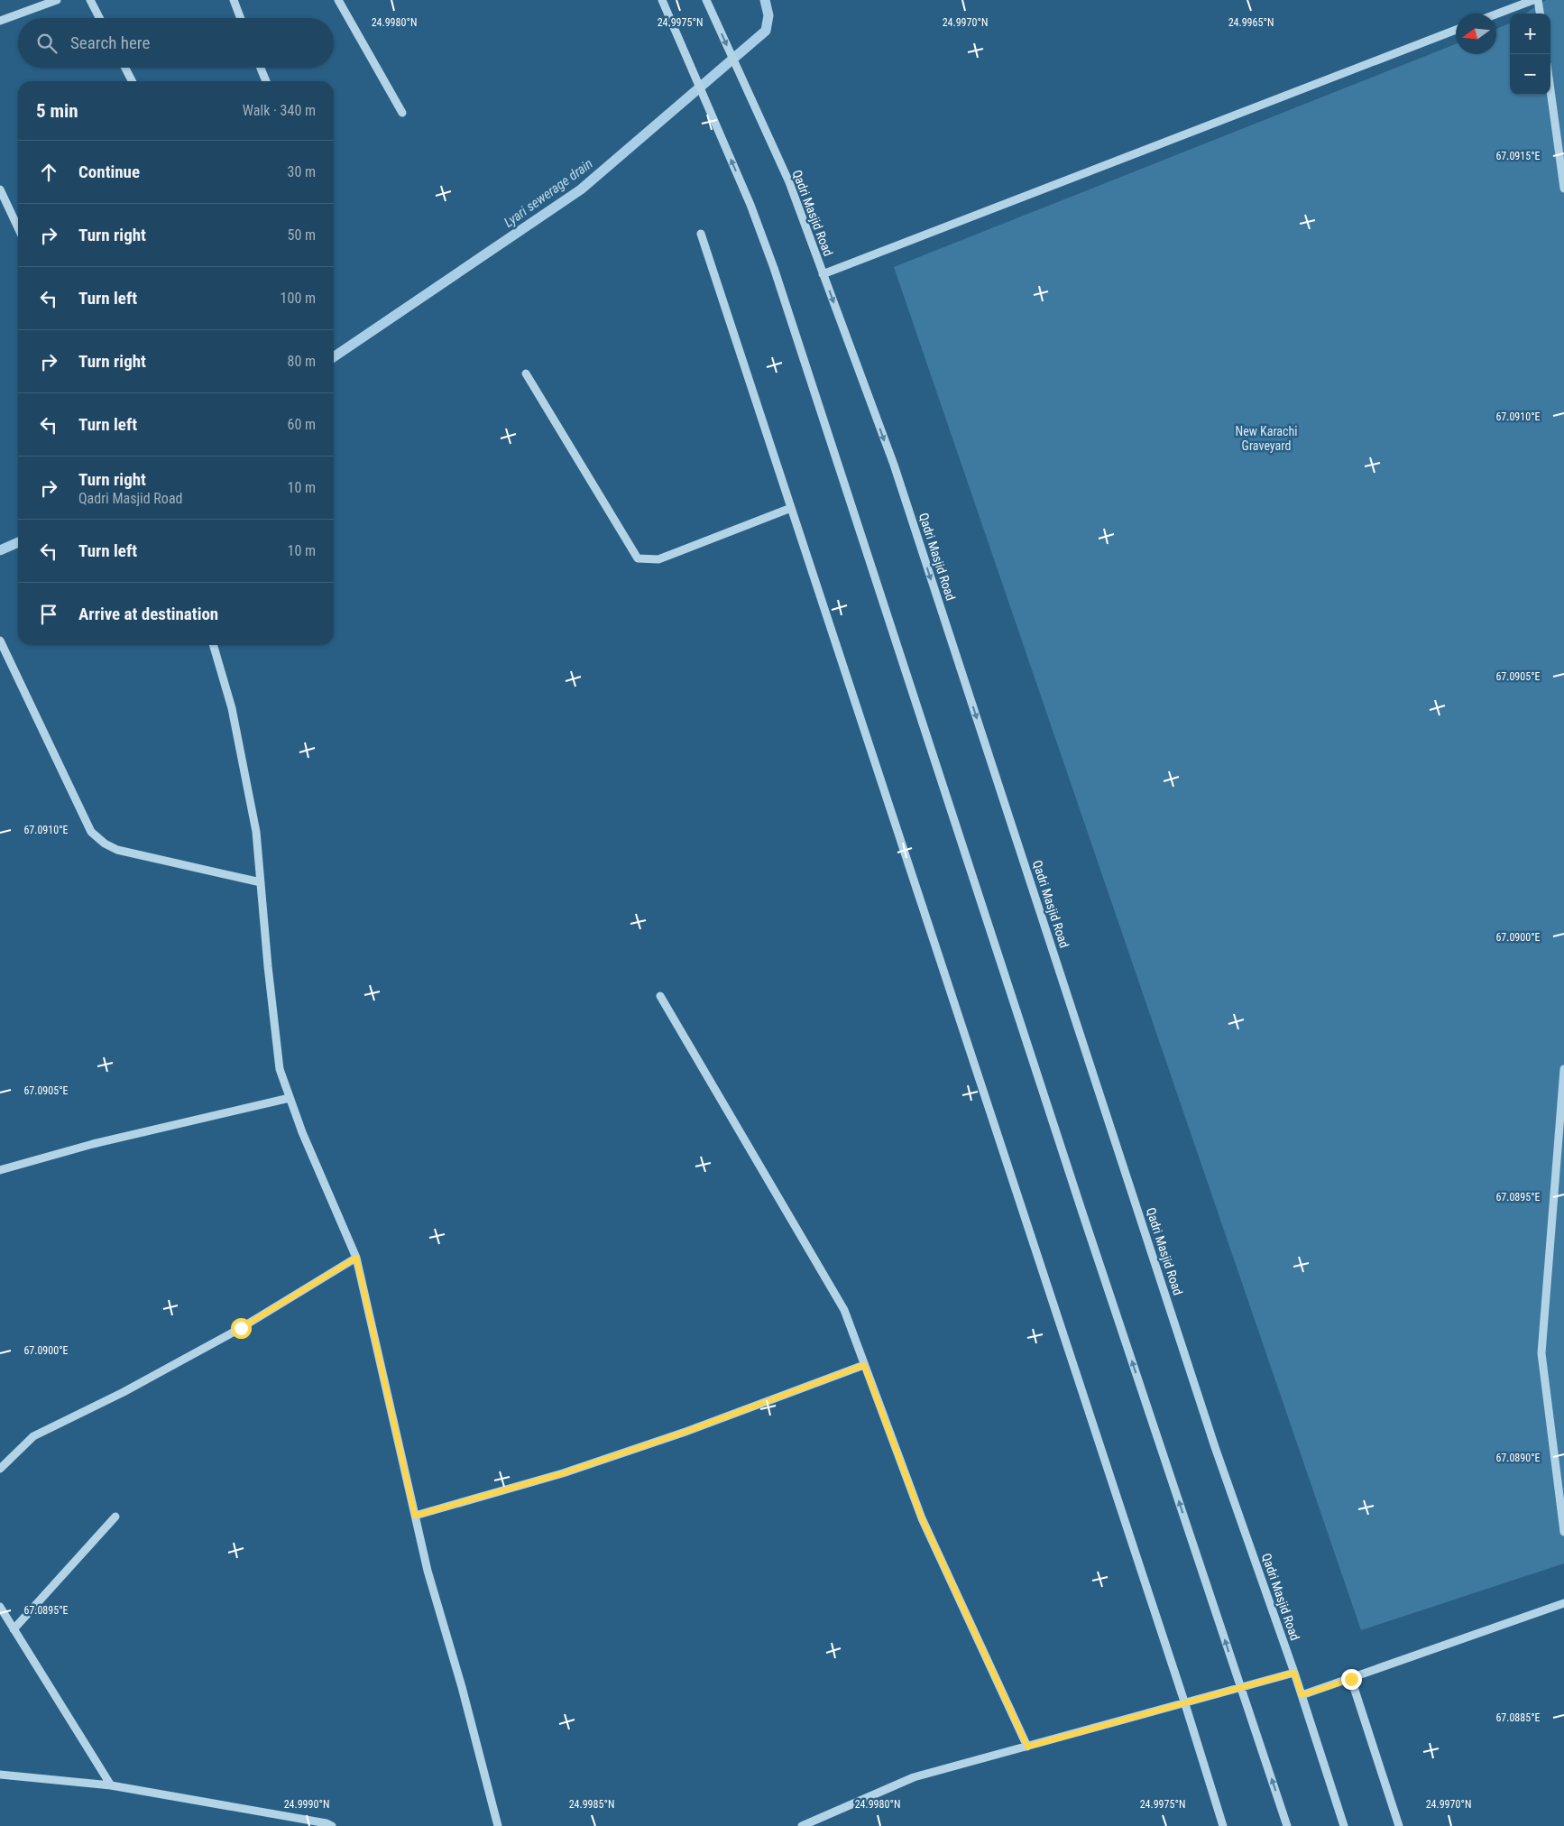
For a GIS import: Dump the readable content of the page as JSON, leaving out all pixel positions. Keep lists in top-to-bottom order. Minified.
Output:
{"streets":{"street":["Qadri Masjid Road"]},"water":["Lyari sewerage drain"],"parks":["New Karachi Graveyard"],"north":"left","page":{"map_buttons":["+","−"],"search":"Search here","heading":["5 min","Walk · 340 m"],"list":[["Continue","30 m"],["Turn right","50 m"],["Turn left","100 m"],["Turn right","80 m"],["Turn left","60 m"],["Turn right","Qadri Masjid Road","10 m"],["Turn left","10 m"],"Arrive at destination"]},"coordinates":["24.9980°N","24.9975°N","24.9970°N","24.9965°N","67.0915°E","67.0910°E","67.0905°E","67.0900°E","67.0895°E","67.0890°E","67.0885°E","24.9990°N","24.9985°N"]}
